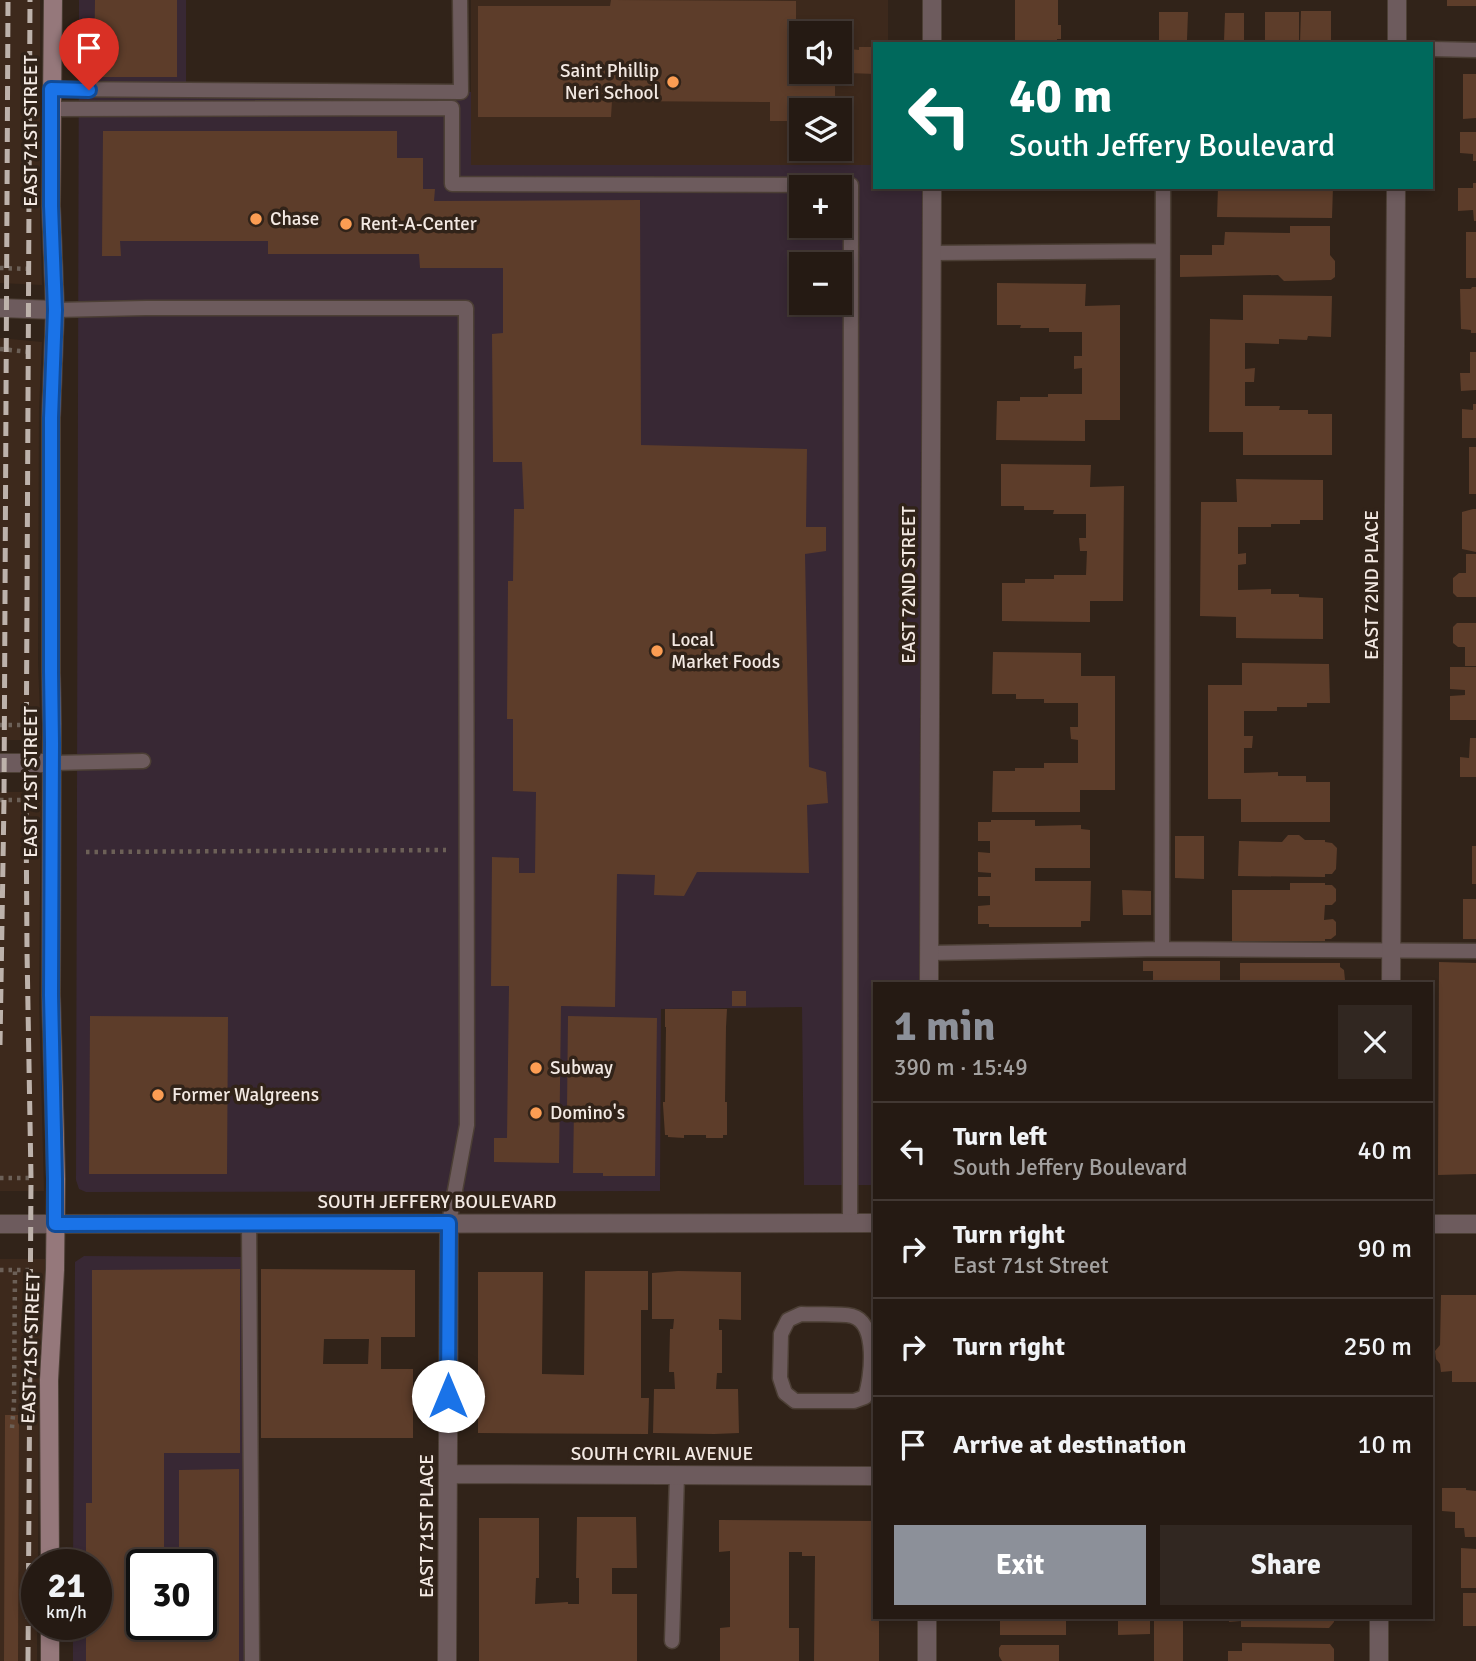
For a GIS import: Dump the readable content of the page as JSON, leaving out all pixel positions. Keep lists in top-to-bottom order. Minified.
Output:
{"streets":{"main road":["EAST 71ST STREET"],"street":["EAST 72ND STREET","EAST 72ND PLACE","SOUTH JEFFERY BOULEVARD","SOUTH CYRIL AVENUE","EAST 71ST PLACE"]},"crossings":[["EAST 71ST STREET","SOUTH JEFFERY BOULEVARD"],["SOUTH JEFFERY BOULEVARD","EAST 71ST PLACE"],["SOUTH CYRIL AVENUE","EAST 71ST PLACE"]],"places":["Saint Phillip Neri School","Chase","Rent-A-Center","Local Market Foods","Subway","Former Walgreens","Domino's"],"page":{"map_buttons":["+","−"],"turn":["40 m","South Jeffery Boulevard"],"heading":["1 min","390 m · 15:49"],"list":[{"name":"Turn left","note":"South Jeffery Boulevard","value":"40 m"},{"name":"Turn right","note":"East 71st Street","value":"90 m"},{"name":"Turn right","value":"250 m"},{"name":"Arrive at destination","value":"10 m"}],"buttons":["Exit","Share"],"speed":"21 km/h","limit":"30"}}
